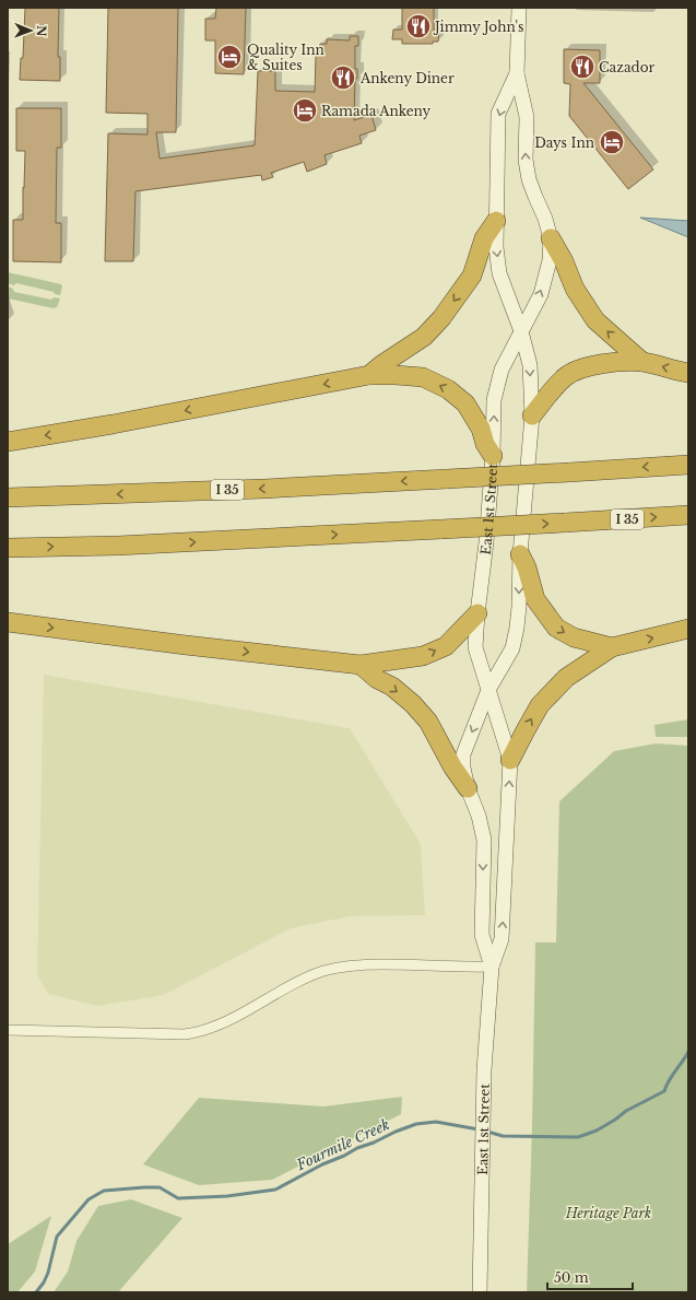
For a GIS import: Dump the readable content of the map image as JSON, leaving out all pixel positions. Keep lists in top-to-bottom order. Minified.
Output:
{"streets":{"highway":["I 35"],"main road":["East 1st Street"]},"water":["Fourmile Creek"],"parks":["Heritage Park"],"places":{"restaurant":["Jimmy John's","Cazador","Ankeny Diner"],"hotel":["Quality Inn & Suites","Ramada Ankeny","Days Inn"]},"scale_bar":"50 m","north":"right"}
